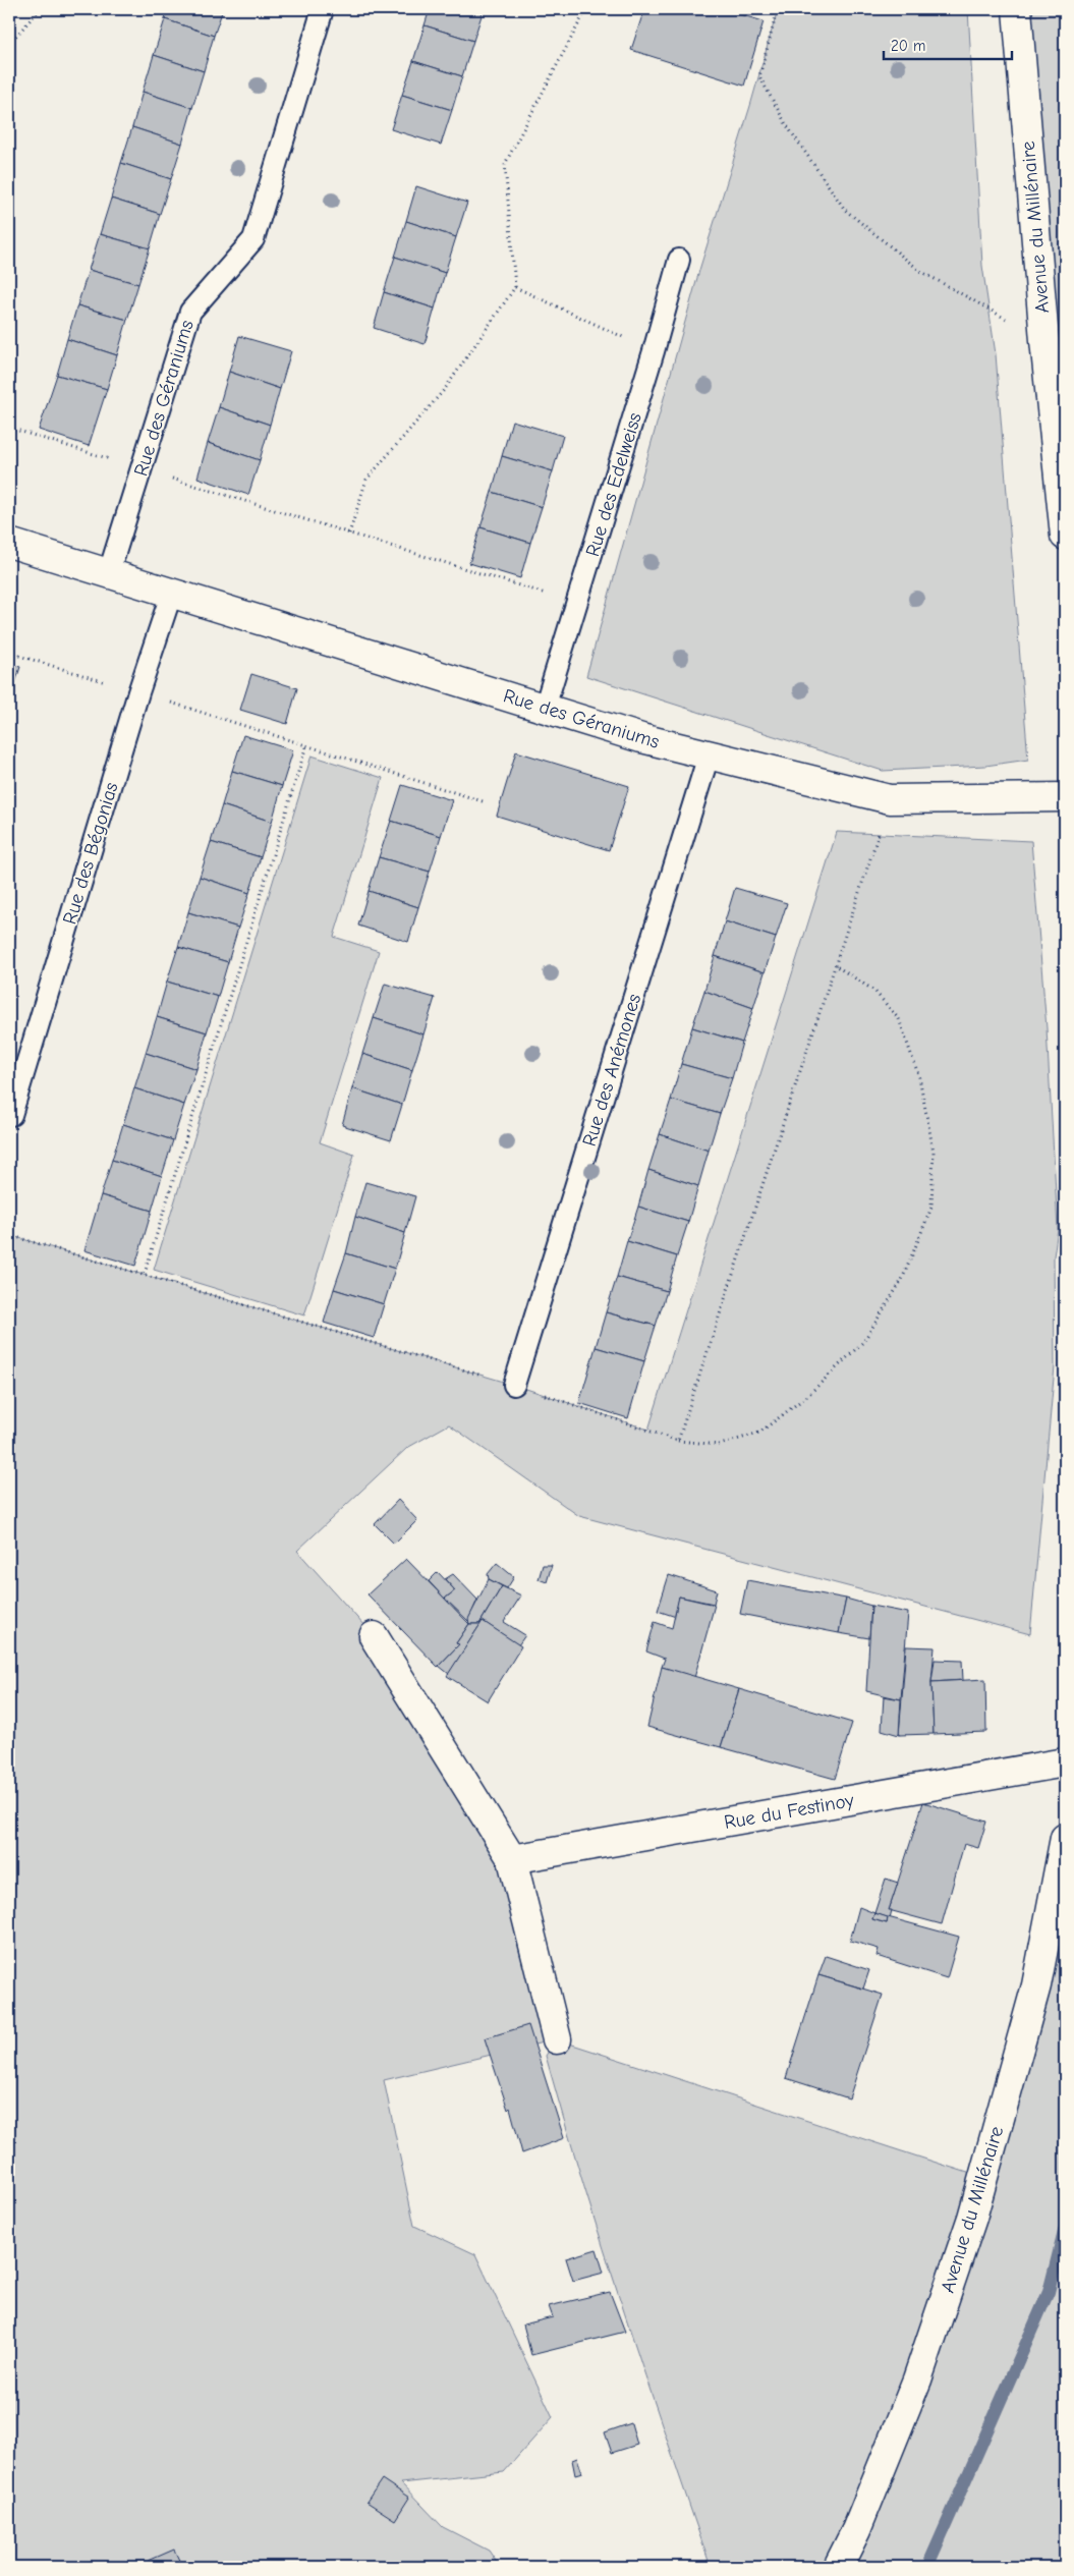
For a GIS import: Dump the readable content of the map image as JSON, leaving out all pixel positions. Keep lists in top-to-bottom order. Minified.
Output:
{"streets":{"street":["Avenue du Millénaire","Rue des Géraniums","Rue du Festinoy"],"lane":["Rue des Edelweiss","Rue des Bégonias","Rue des Anémones"]},"crossings":[["Rue des Géraniums","Rue des Edelweiss"],["Rue des Géraniums","Rue des Bégonias"],["Rue des Géraniums","Rue des Anémones"]],"scale_bar":"20 m"}
